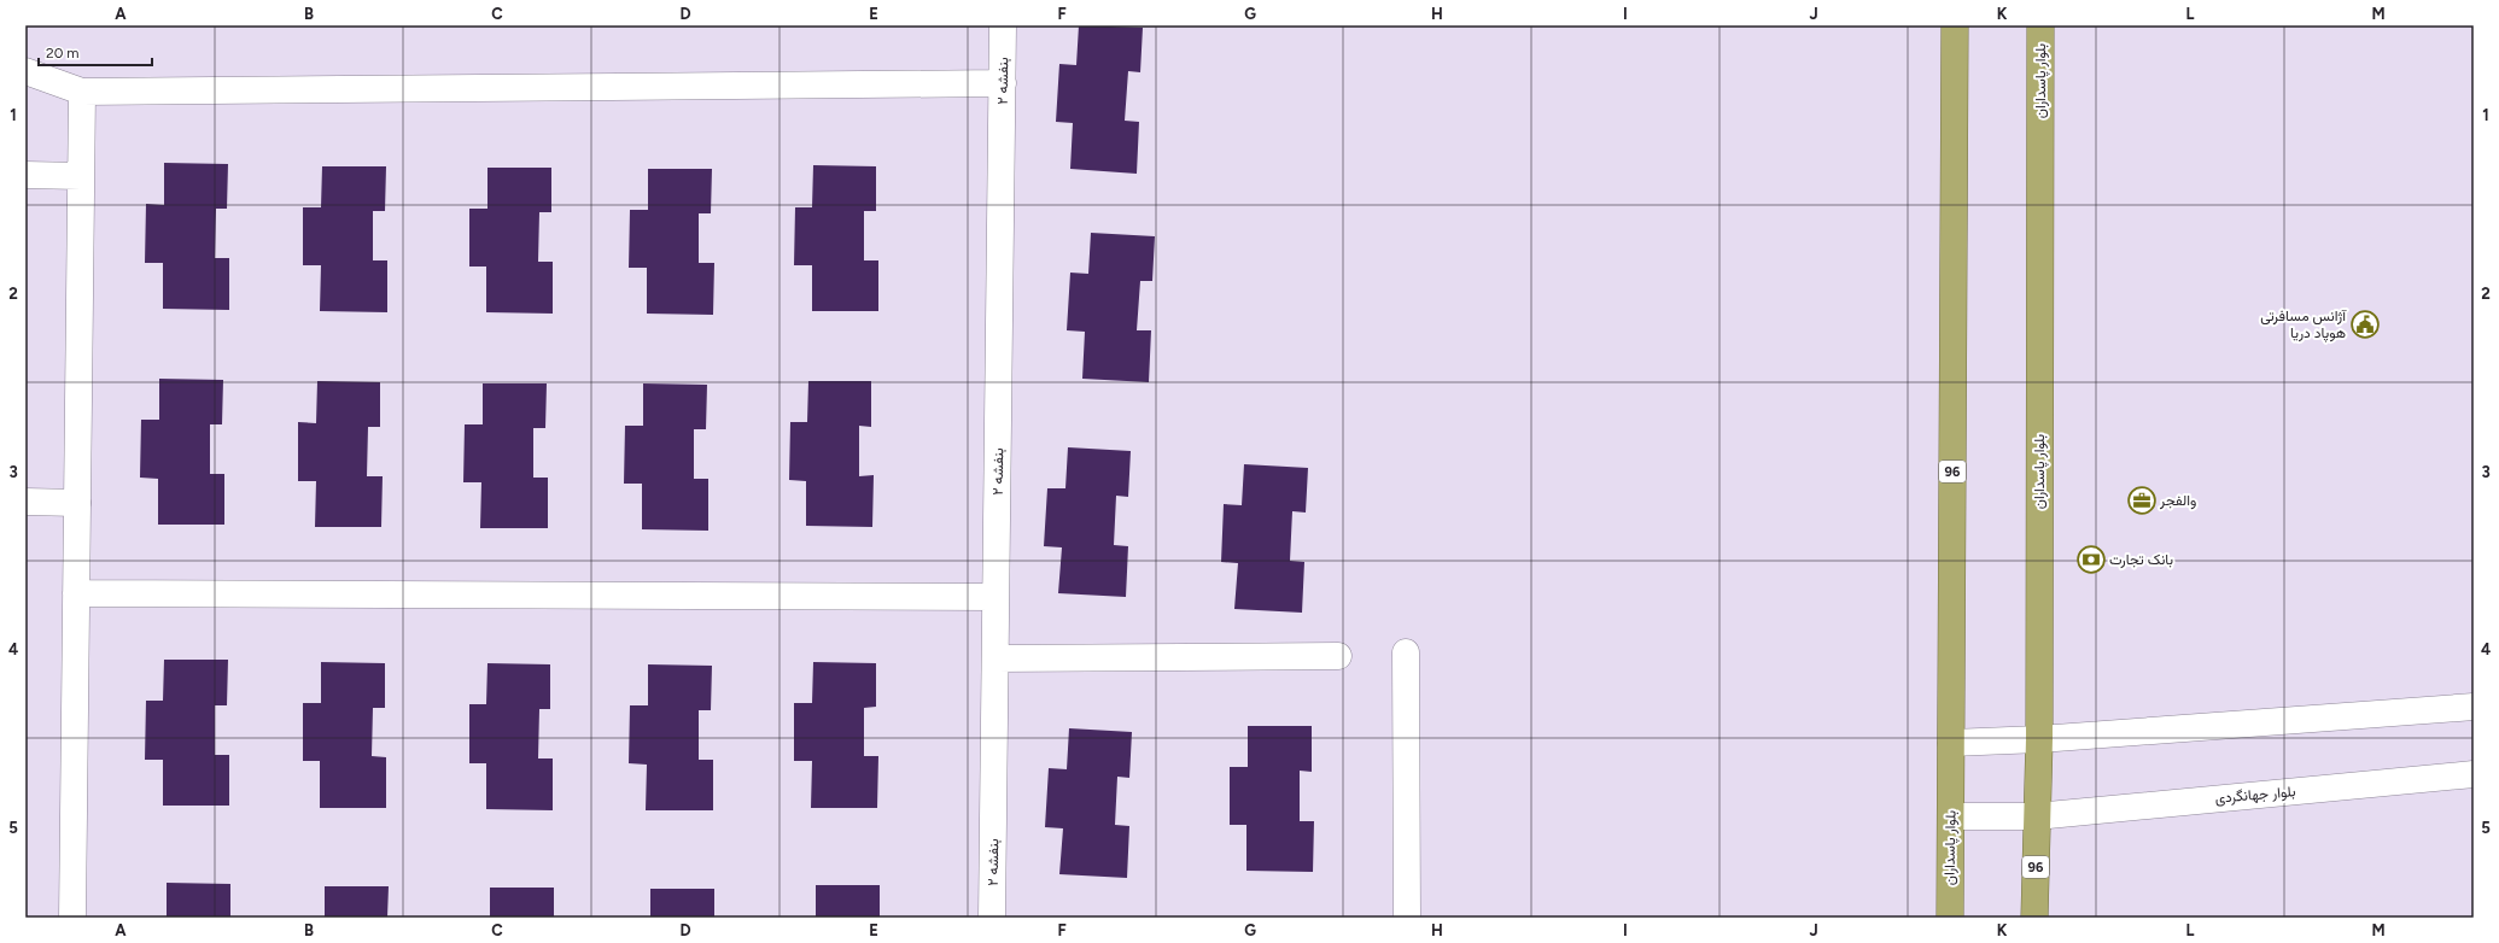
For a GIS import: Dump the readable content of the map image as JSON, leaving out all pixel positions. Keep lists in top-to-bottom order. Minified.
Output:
{"streets":{"highway":["بلوار پاسداران","96"],"street":["بنفشه ۲","بلوار جهانگردی"]},"crossings":[["بلوار پاسداران","بلوار جهانگردی"]],"places":{"public building":["آژانس مسافرتی هوپاد دریا"],"office":["والفجر"],"bank":["بانک تجارت"]},"scale_bar":"20 m","grid":{"columns":["A","B","C","D","E","F","G","H","I","J","K","L","M"],"rows":["1","2","3","4","5"]}}
